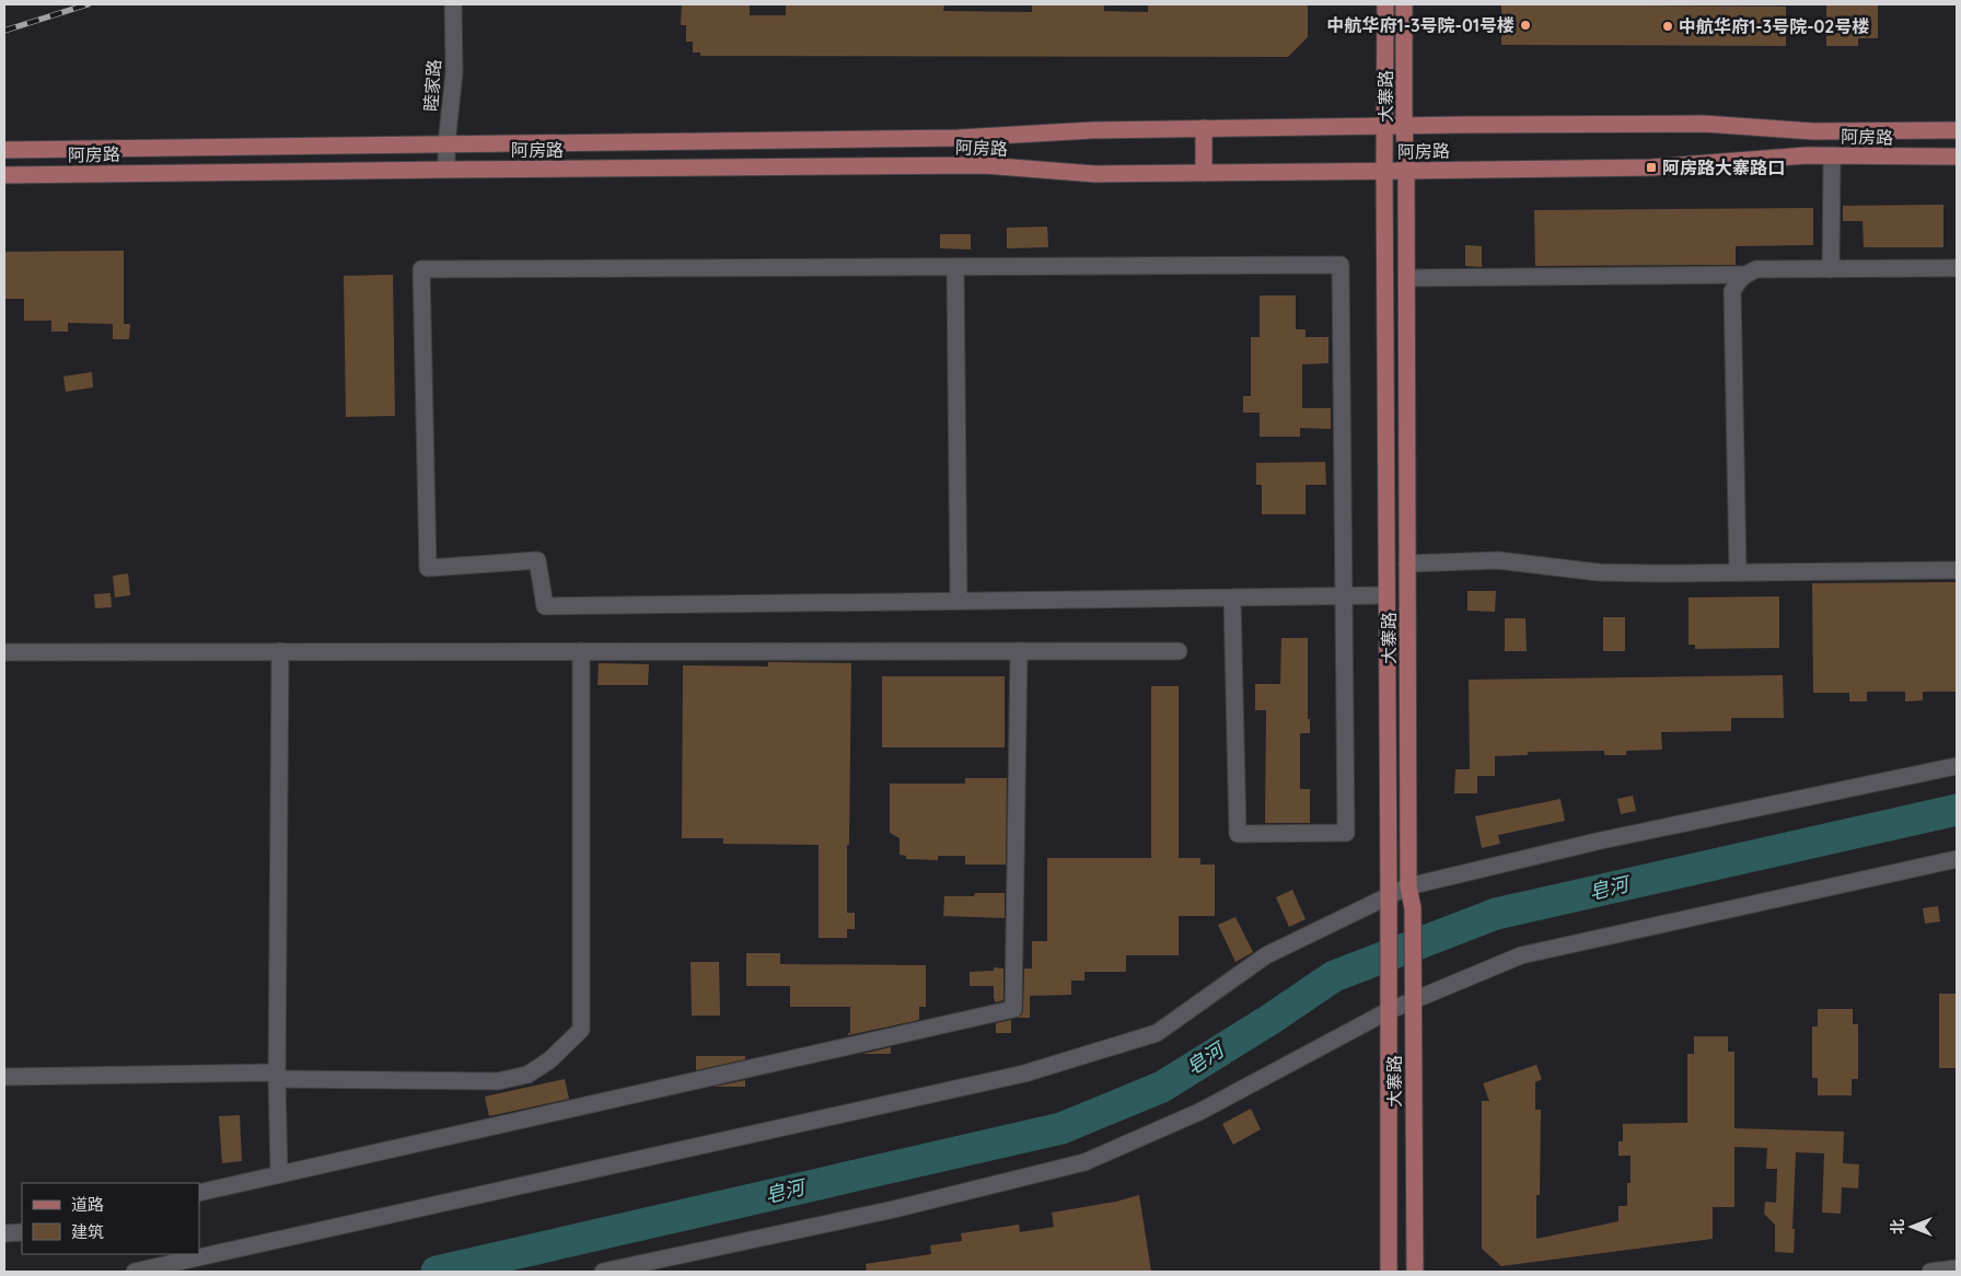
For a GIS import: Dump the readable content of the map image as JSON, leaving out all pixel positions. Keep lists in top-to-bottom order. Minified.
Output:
{"streets":{"main road":["大寨路","阿房路"],"street":["睦家路"]},"crossings":[["睦家路","阿房路"],["大寨路","阿房路"]],"water":["皂河"],"places":{"other":["中航华府1-3号院-01号楼","中航华府1-3号院-02号楼"],"transit":["阿房路大寨路口"]},"legend":["道路","建筑"],"north":"left"}
